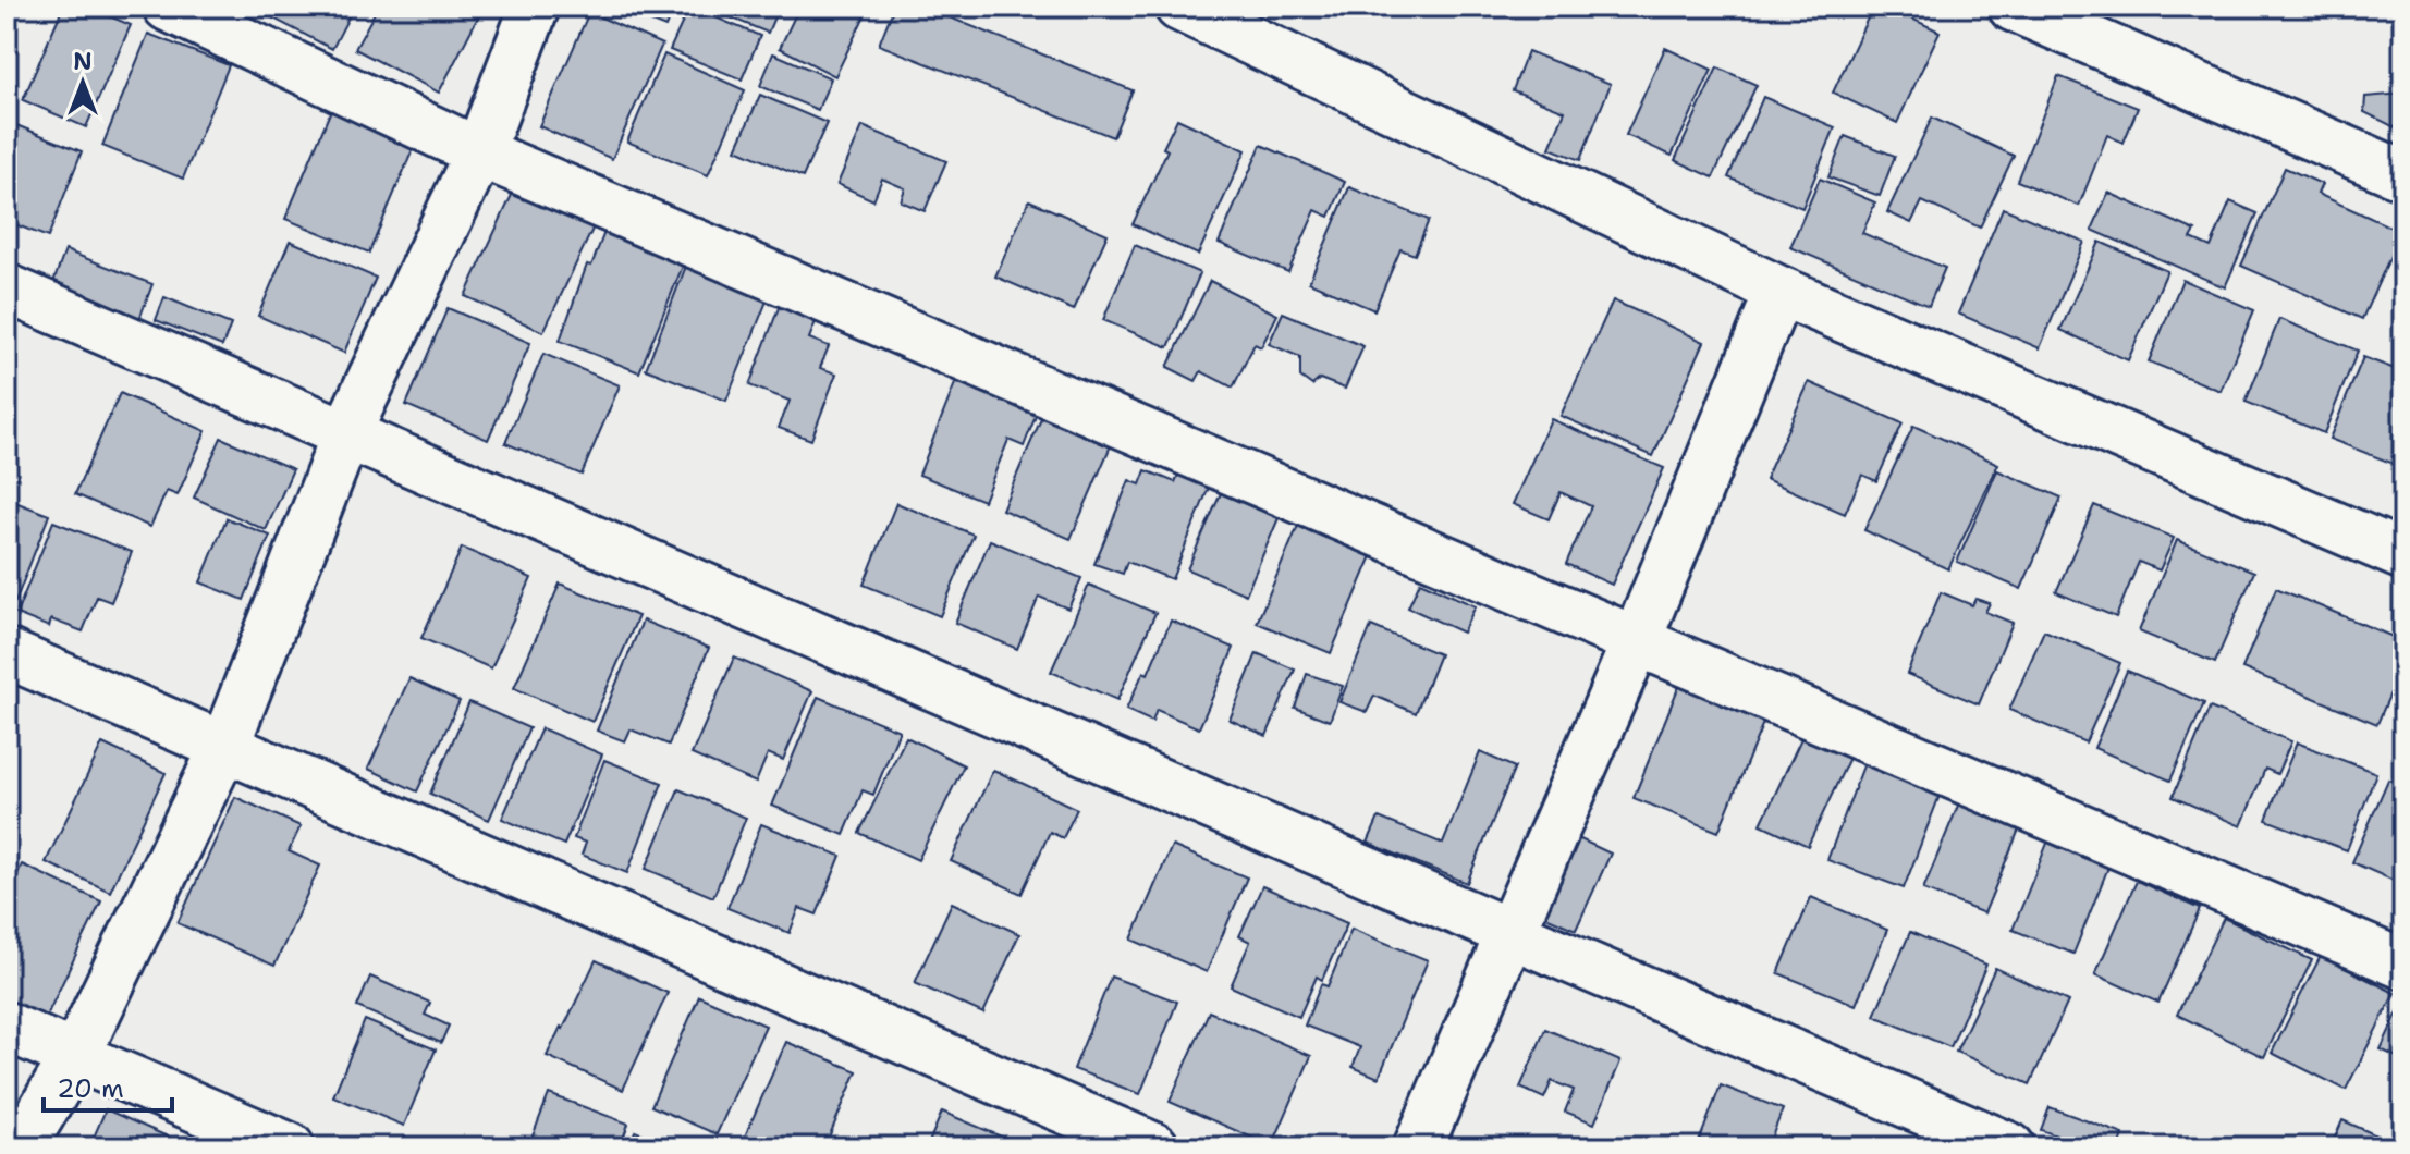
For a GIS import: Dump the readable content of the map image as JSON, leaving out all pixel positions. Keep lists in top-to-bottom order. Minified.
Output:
{"scale_bar":"20 m","north":"top"}
